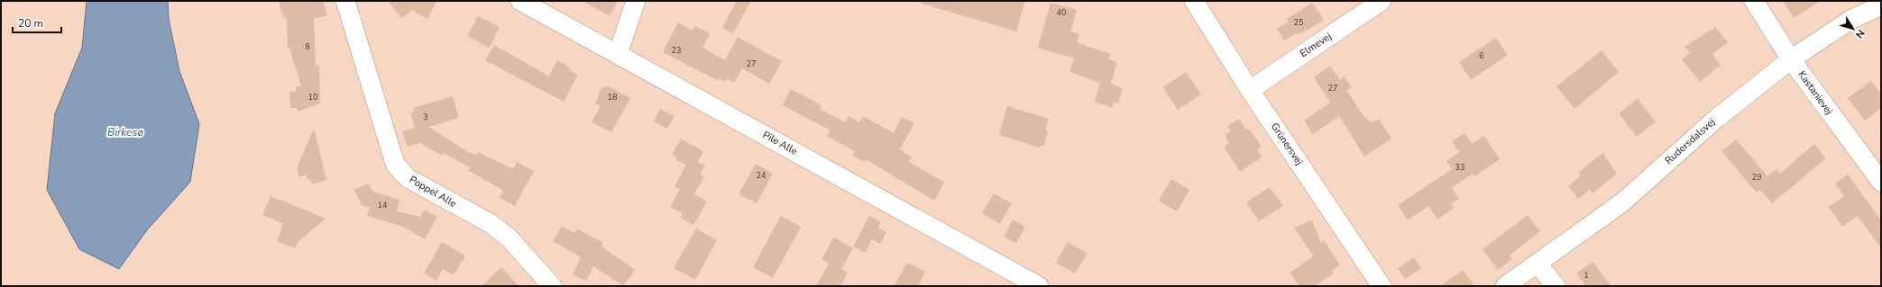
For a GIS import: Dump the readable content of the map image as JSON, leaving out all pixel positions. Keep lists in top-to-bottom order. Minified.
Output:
{"streets":{"street":["Elmevej","Kastanievej","Rudersdalsvej","Pile Alle","Grünersvej","Poppel Alle"]},"crossings":[["Elmevej","Grünersvej"],["Kastanievej","Rudersdalsvej"]],"water":["Birkesø"],"house_numbers":["40","25","8","23","6","27","27","10","18","3","33","24","29","14","1"],"scale_bar":"20 m","north":"bottom right"}
